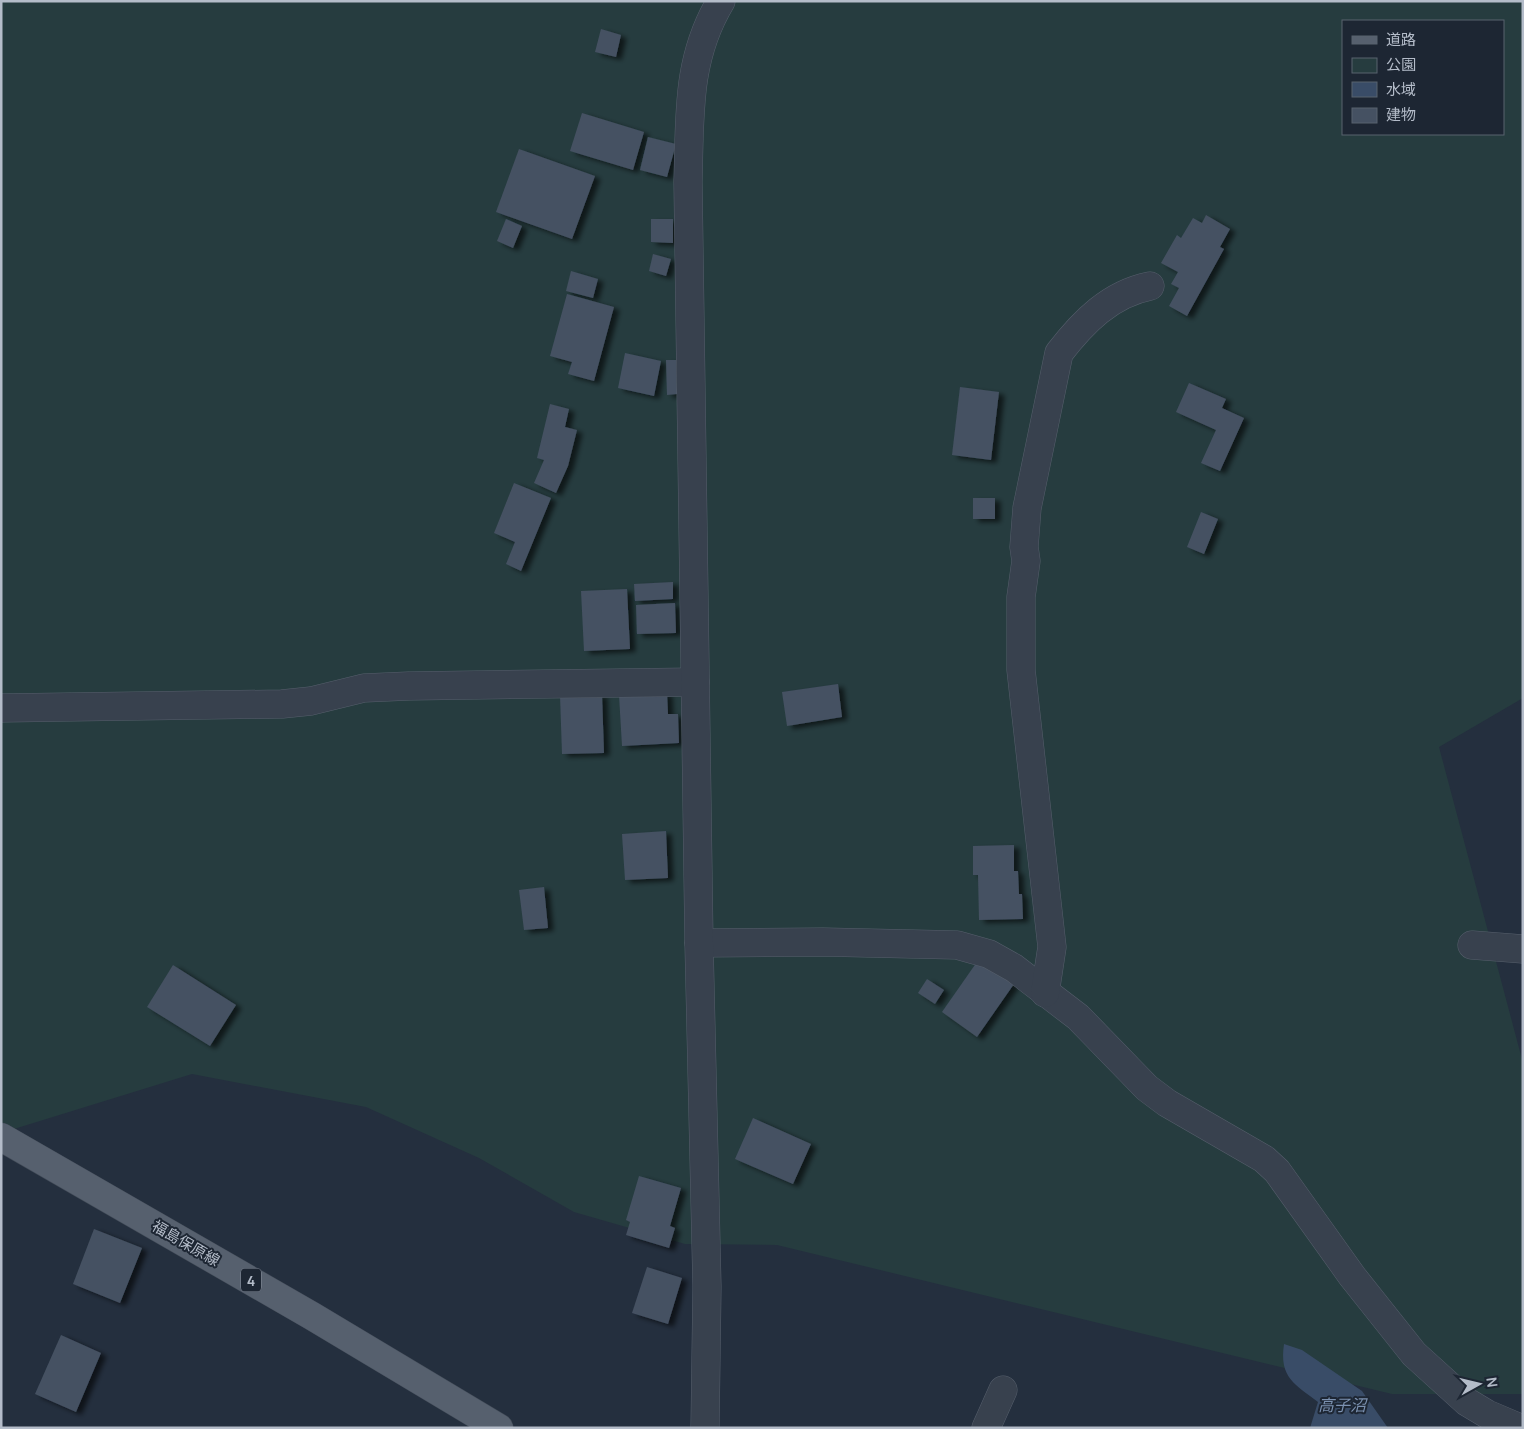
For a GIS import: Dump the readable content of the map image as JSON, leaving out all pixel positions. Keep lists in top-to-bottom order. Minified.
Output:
{"streets":{"main road":["福島保原線","4"]},"water":["高子沼"],"legend":["道路","公園","水域","建物"],"north":"right"}
